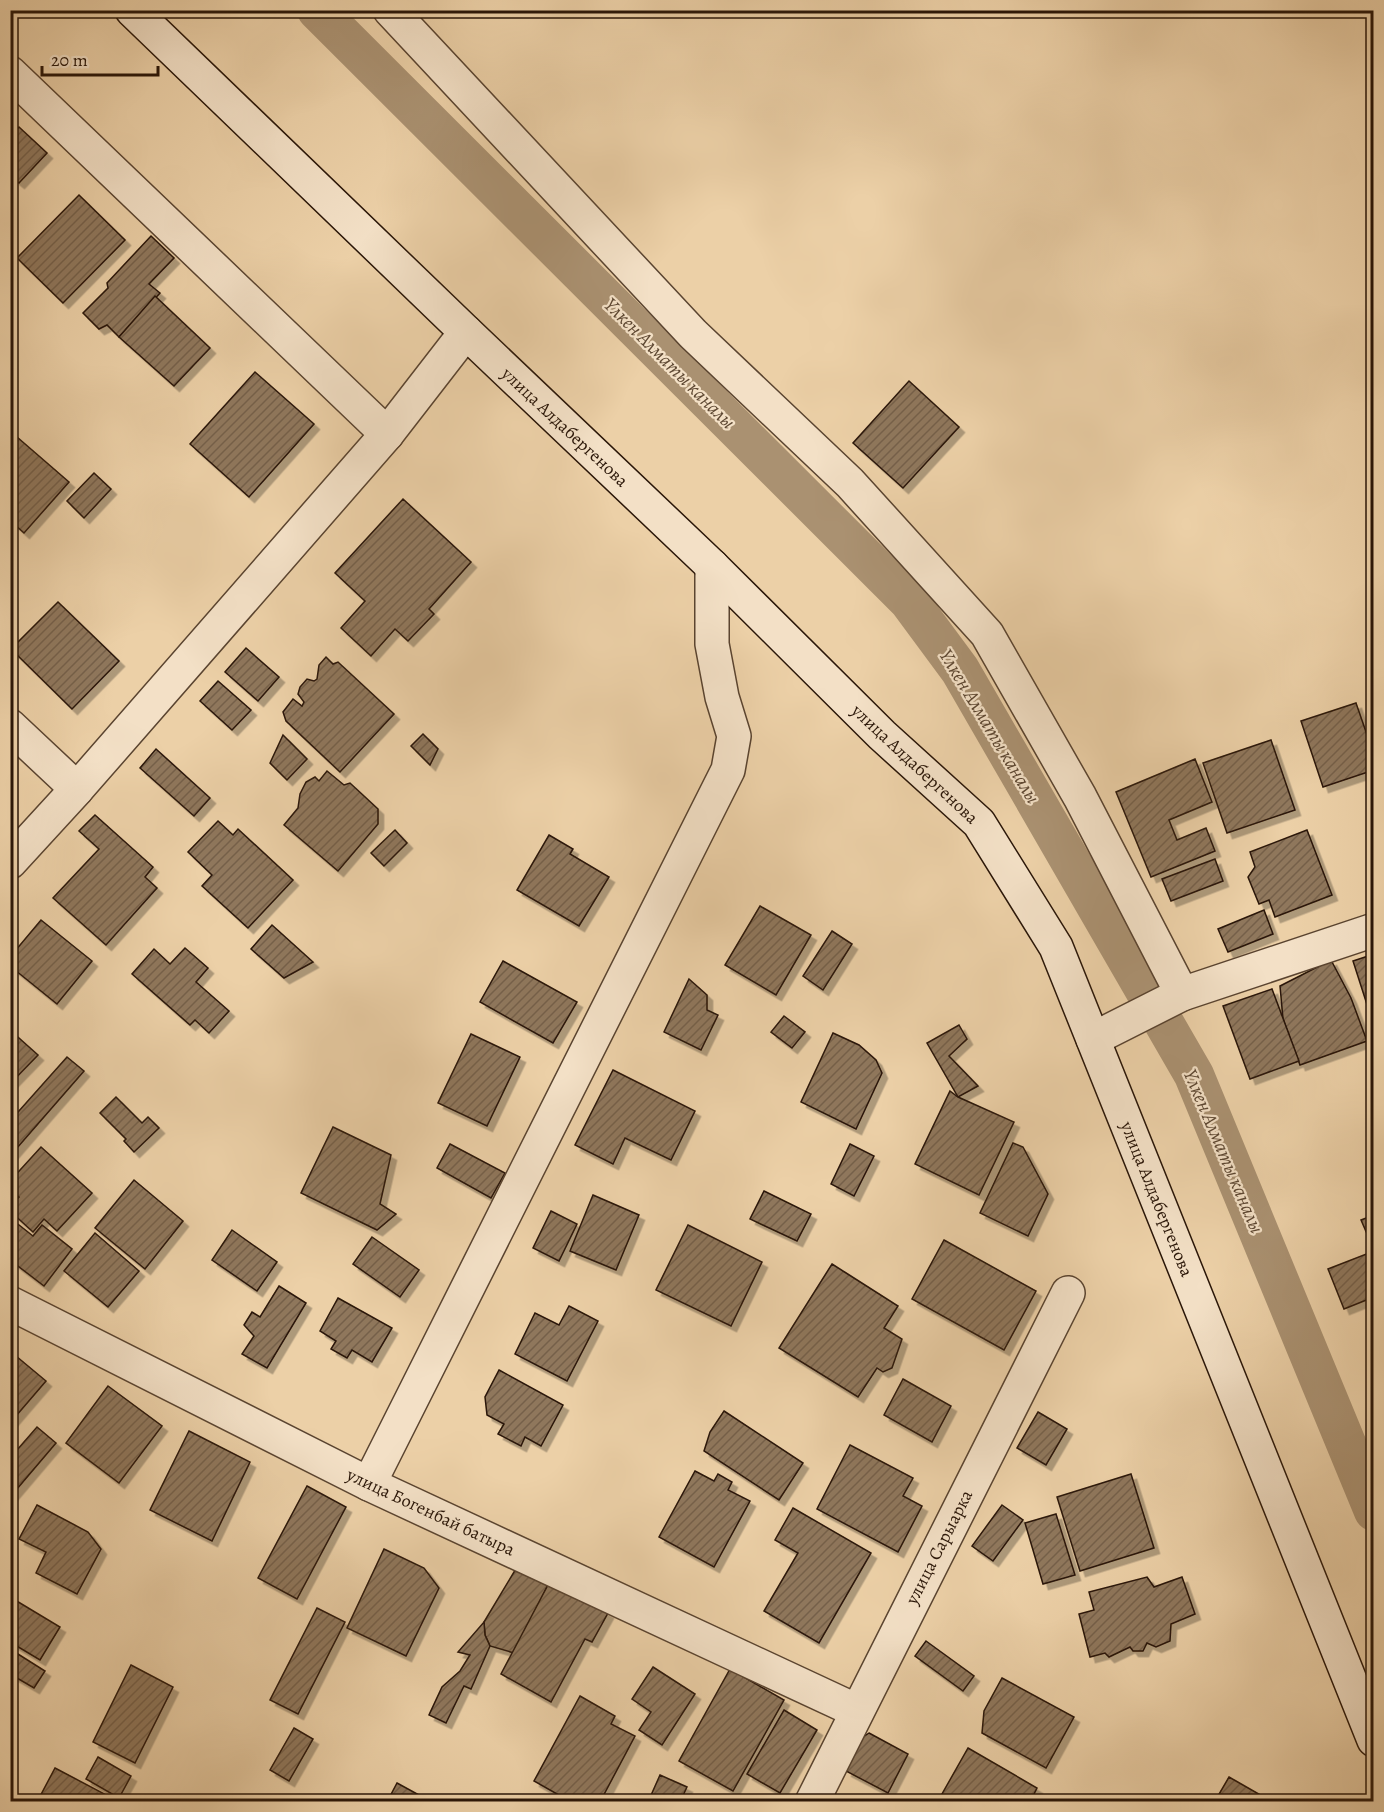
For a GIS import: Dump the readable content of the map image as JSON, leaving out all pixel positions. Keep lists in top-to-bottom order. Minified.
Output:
{"streets":{"street":["улица Алдабергенова","улица Богенбай батыра","улица Сарыарка"]},"crossings":[["улица Богенбай батыра","улица Сарыарка"]],"water":["Үлкен Алматы каналы"],"scale_bar":"20 m"}
